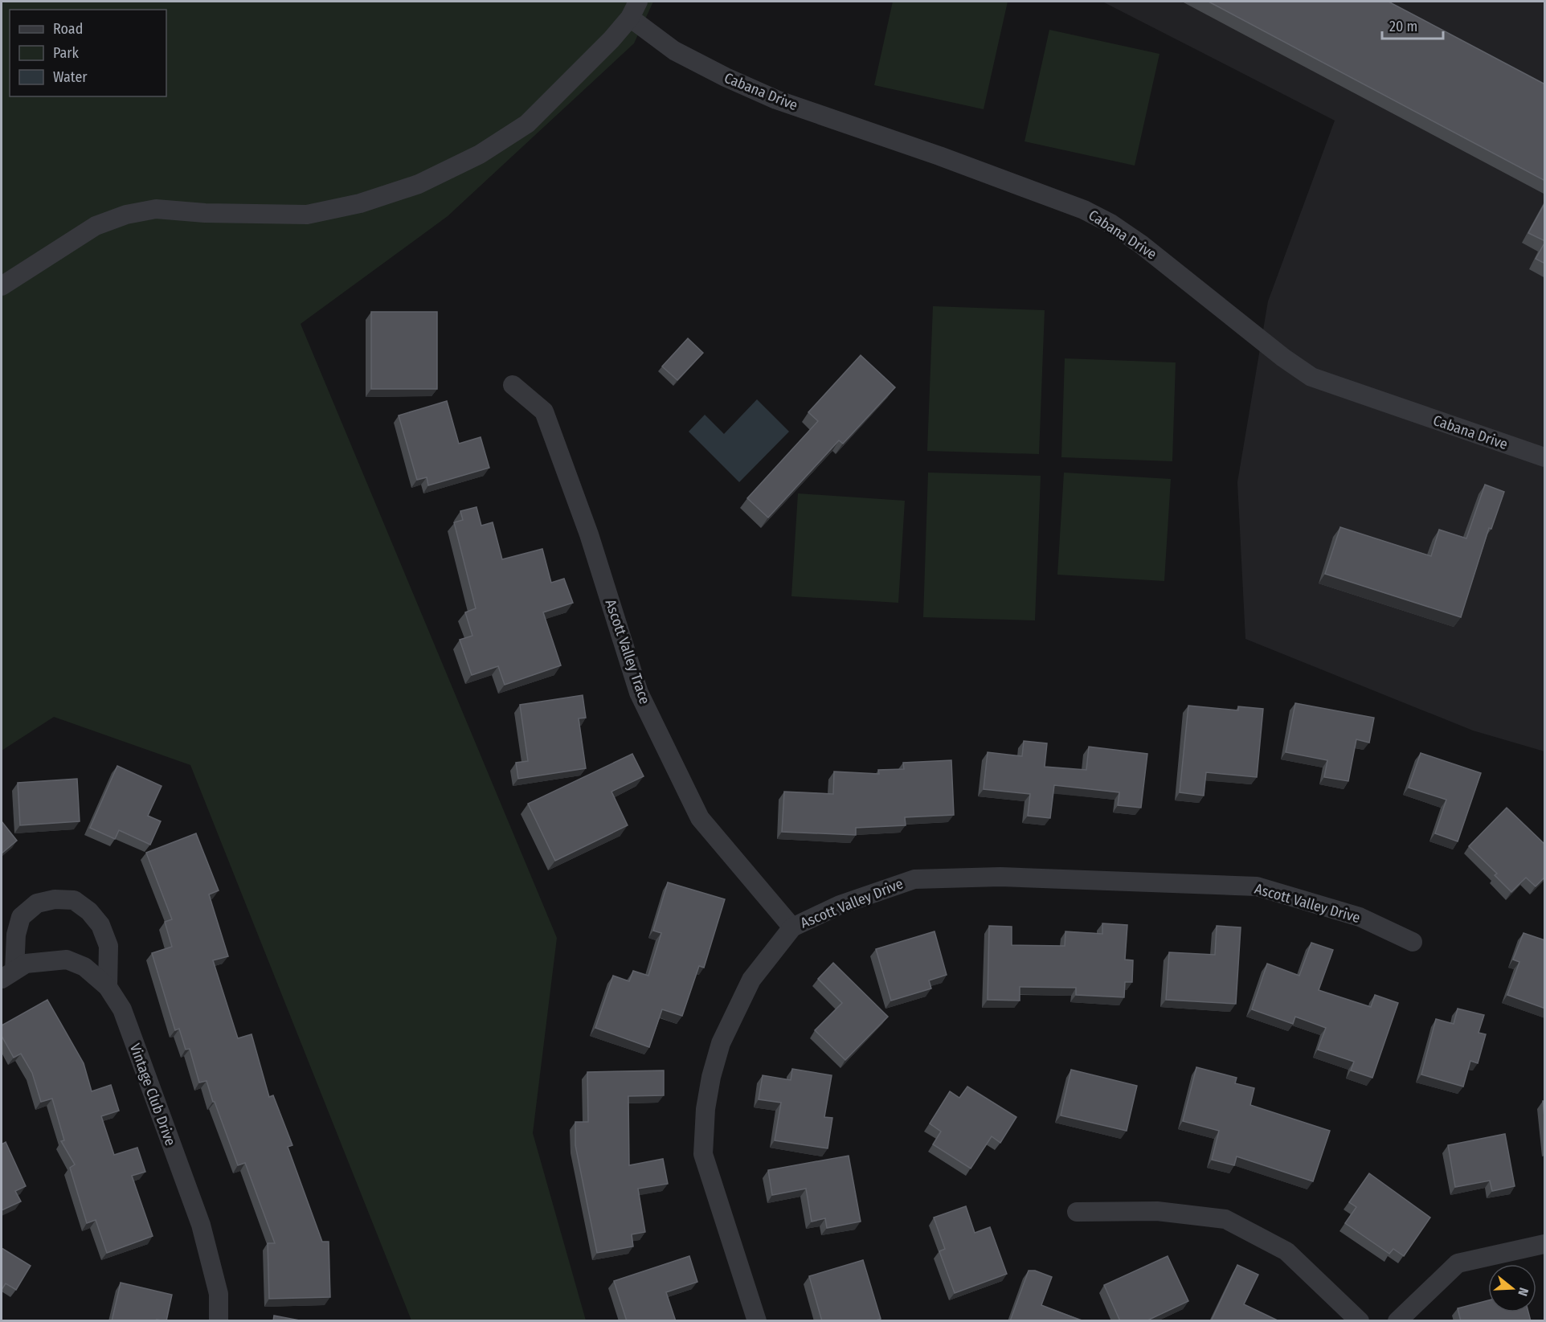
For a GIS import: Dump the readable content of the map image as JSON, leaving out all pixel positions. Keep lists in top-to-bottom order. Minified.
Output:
{"streets":{"street":["Cabana Drive","Ascott Valley Trace","Ascott Valley Drive","Vintage Club Drive"]},"crossings":[["Ascott Valley Trace","Ascott Valley Drive"]],"legend":["Road","Park","Water"],"scale_bar":"20 m","north":"right"}
